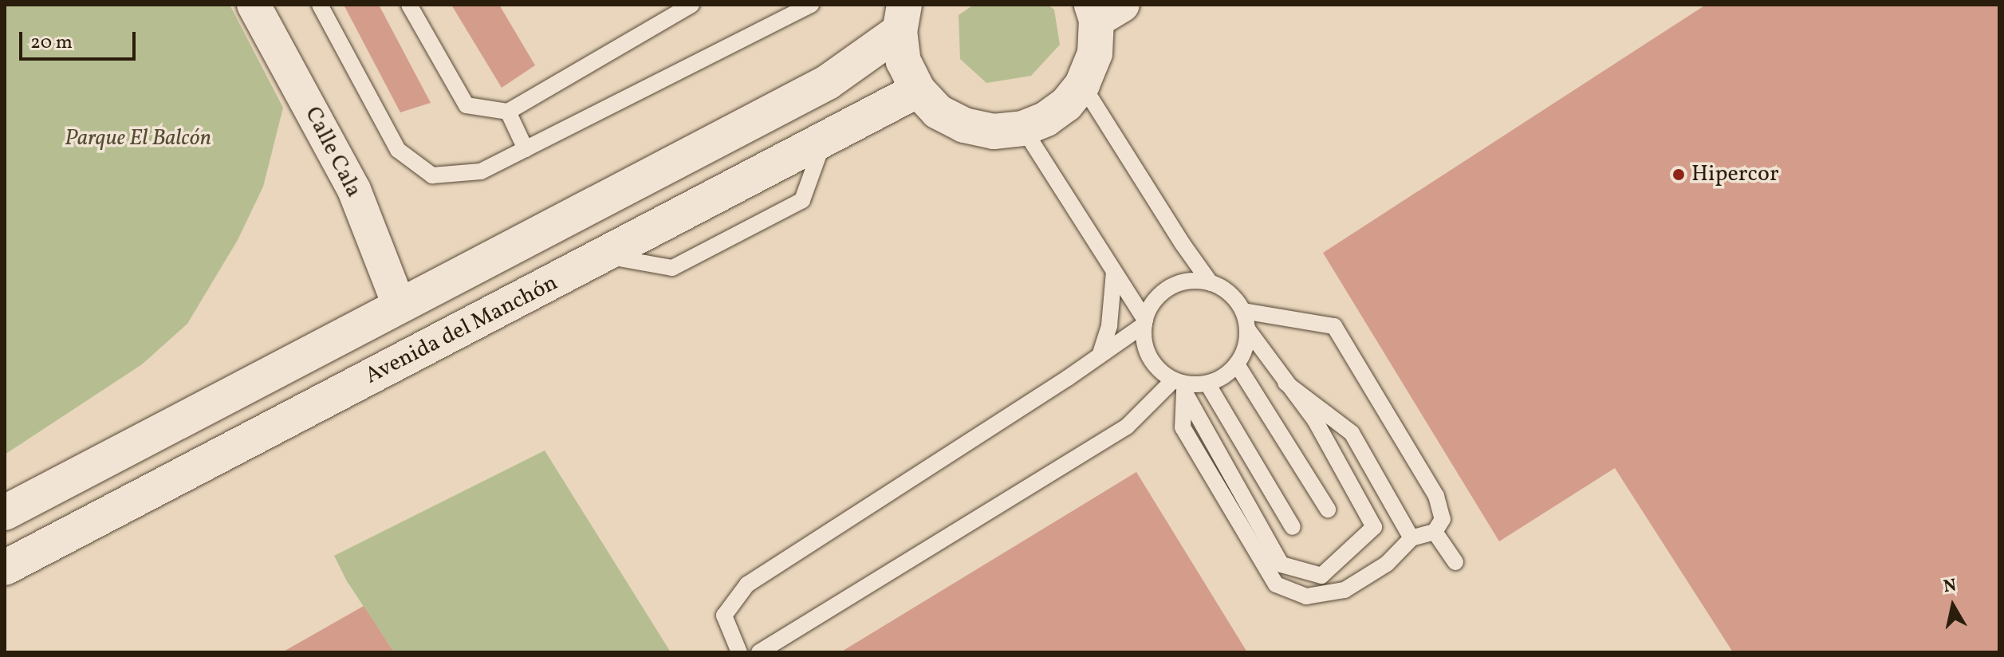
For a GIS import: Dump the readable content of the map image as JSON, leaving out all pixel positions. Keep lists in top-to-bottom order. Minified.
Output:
{"streets":{"main road":["Avenida del Manchón"],"street":["Calle Cala"]},"parks":["Parque El Balcón"],"places":["Hipercor"],"scale_bar":"20 m","north":"top"}
